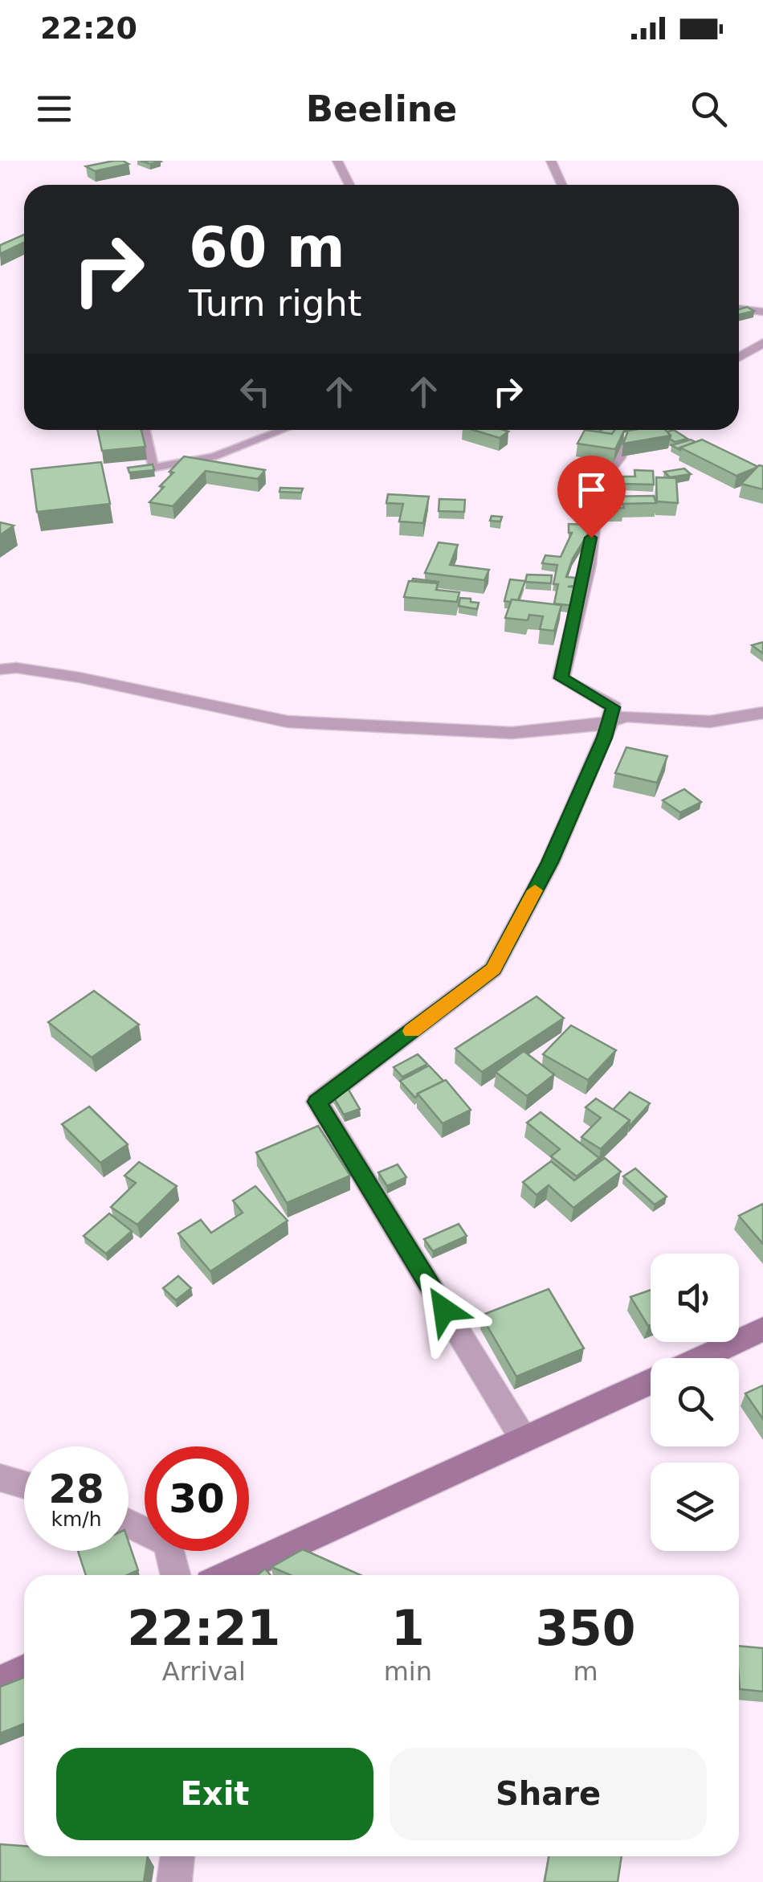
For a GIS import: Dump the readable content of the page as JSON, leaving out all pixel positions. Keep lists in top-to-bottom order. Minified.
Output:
{"page":{"status":"22:20","header":"Beeline","turn":["60 m","Turn right"],"speed":"28 km/h","limit":"30","eta":["22:21","Arrival","1","min","350","m"],"buttons":["Exit","Share"]}}
